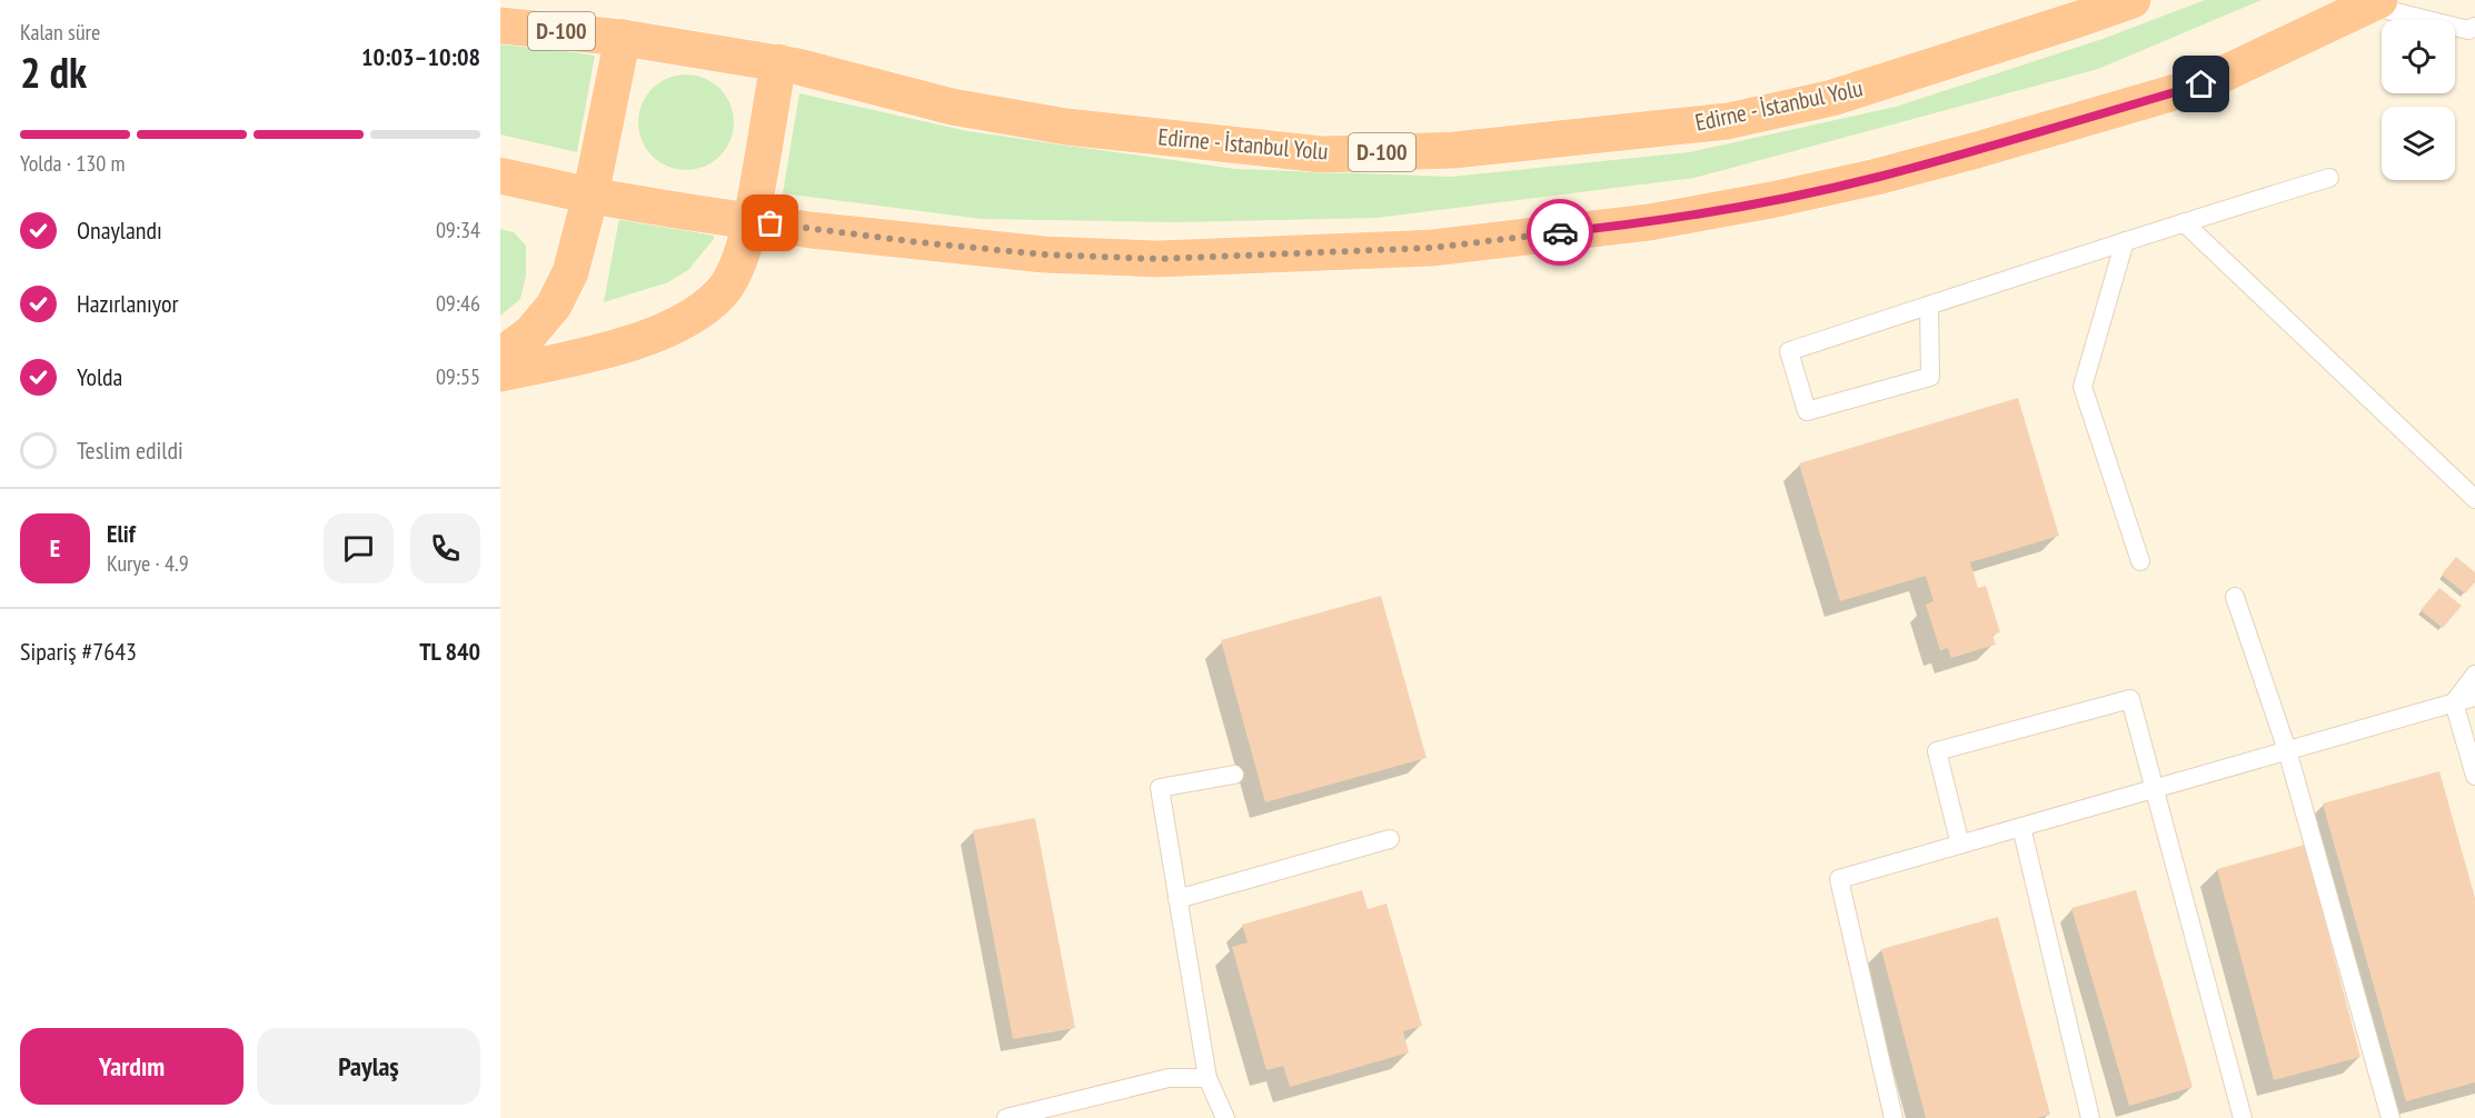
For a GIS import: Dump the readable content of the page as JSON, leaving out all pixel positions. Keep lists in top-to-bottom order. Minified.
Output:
{"streets":{"highway":["D-100","Edirne - İstanbul Yolu"]},"crossings":[["D-100","Edirne - İstanbul Yolu"]],"page":{"heading":["2 dk","Kalan süre","10:03–10:08"],"panel":["Elif","Kurye · 4.9","Sipariş #7643","TL 840"],"bar":"Yolda · 130 m","list":[["Onaylandı","09:34"],["Hazırlanıyor","09:46"],["Yolda","09:55"],"Teslim edildi"],"round":"E","buttons":["Yardım","Paylaş"]}}
